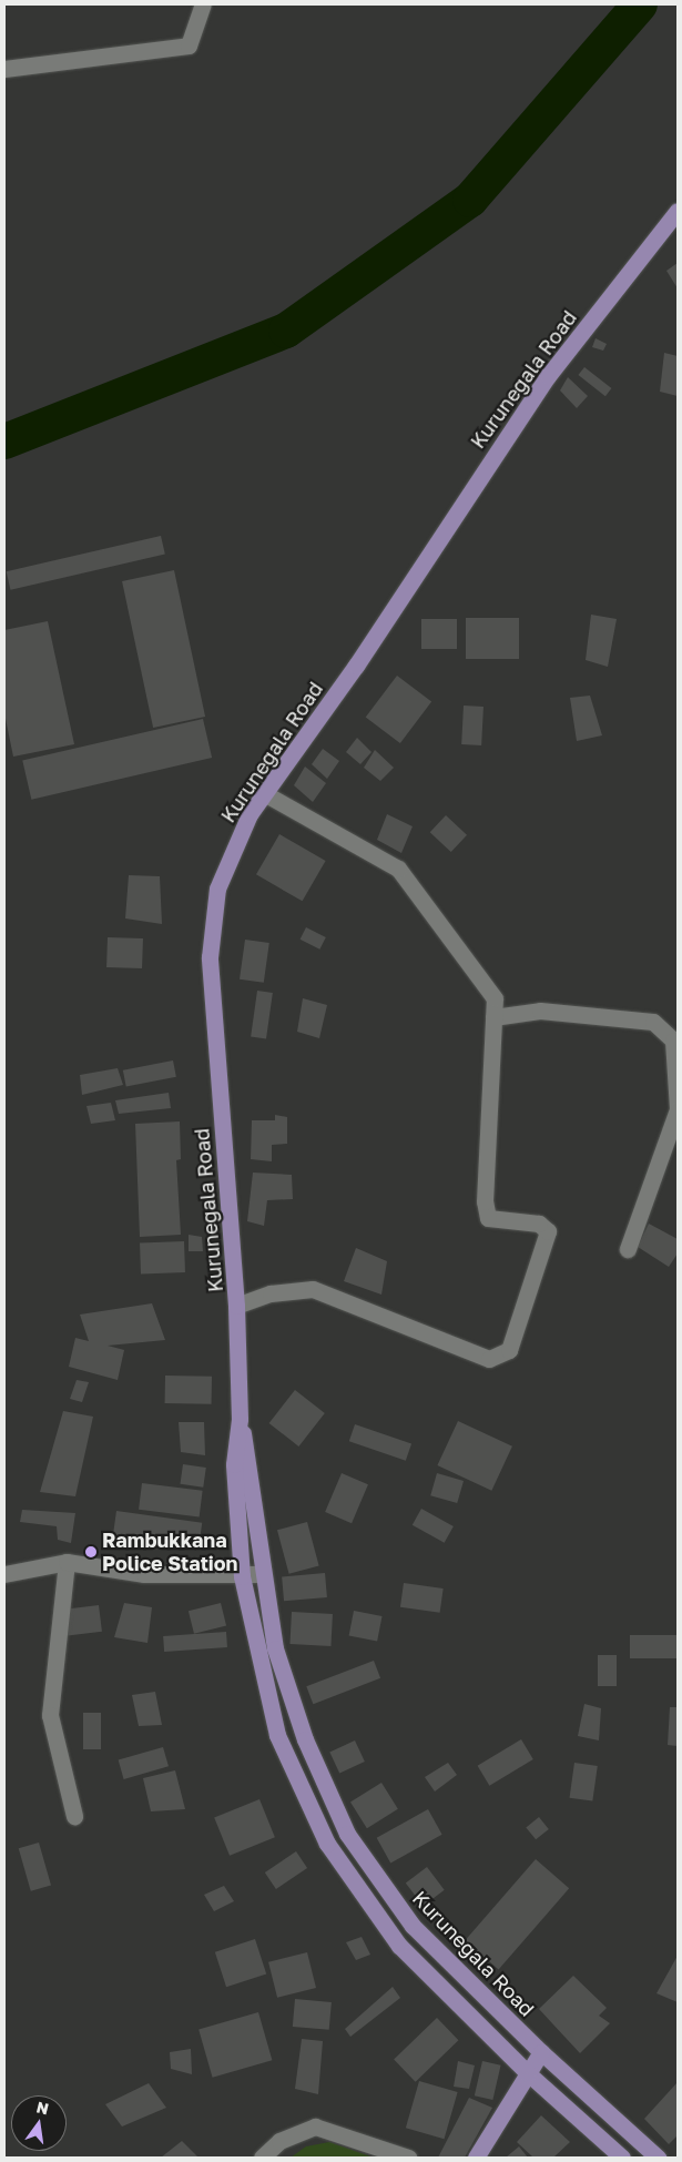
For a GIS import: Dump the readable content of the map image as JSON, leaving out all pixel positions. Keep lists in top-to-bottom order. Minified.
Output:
{"streets":{"main road":["Kurunegala Road"]},"places":["Rambukkana Police Station"],"north":"top"}
